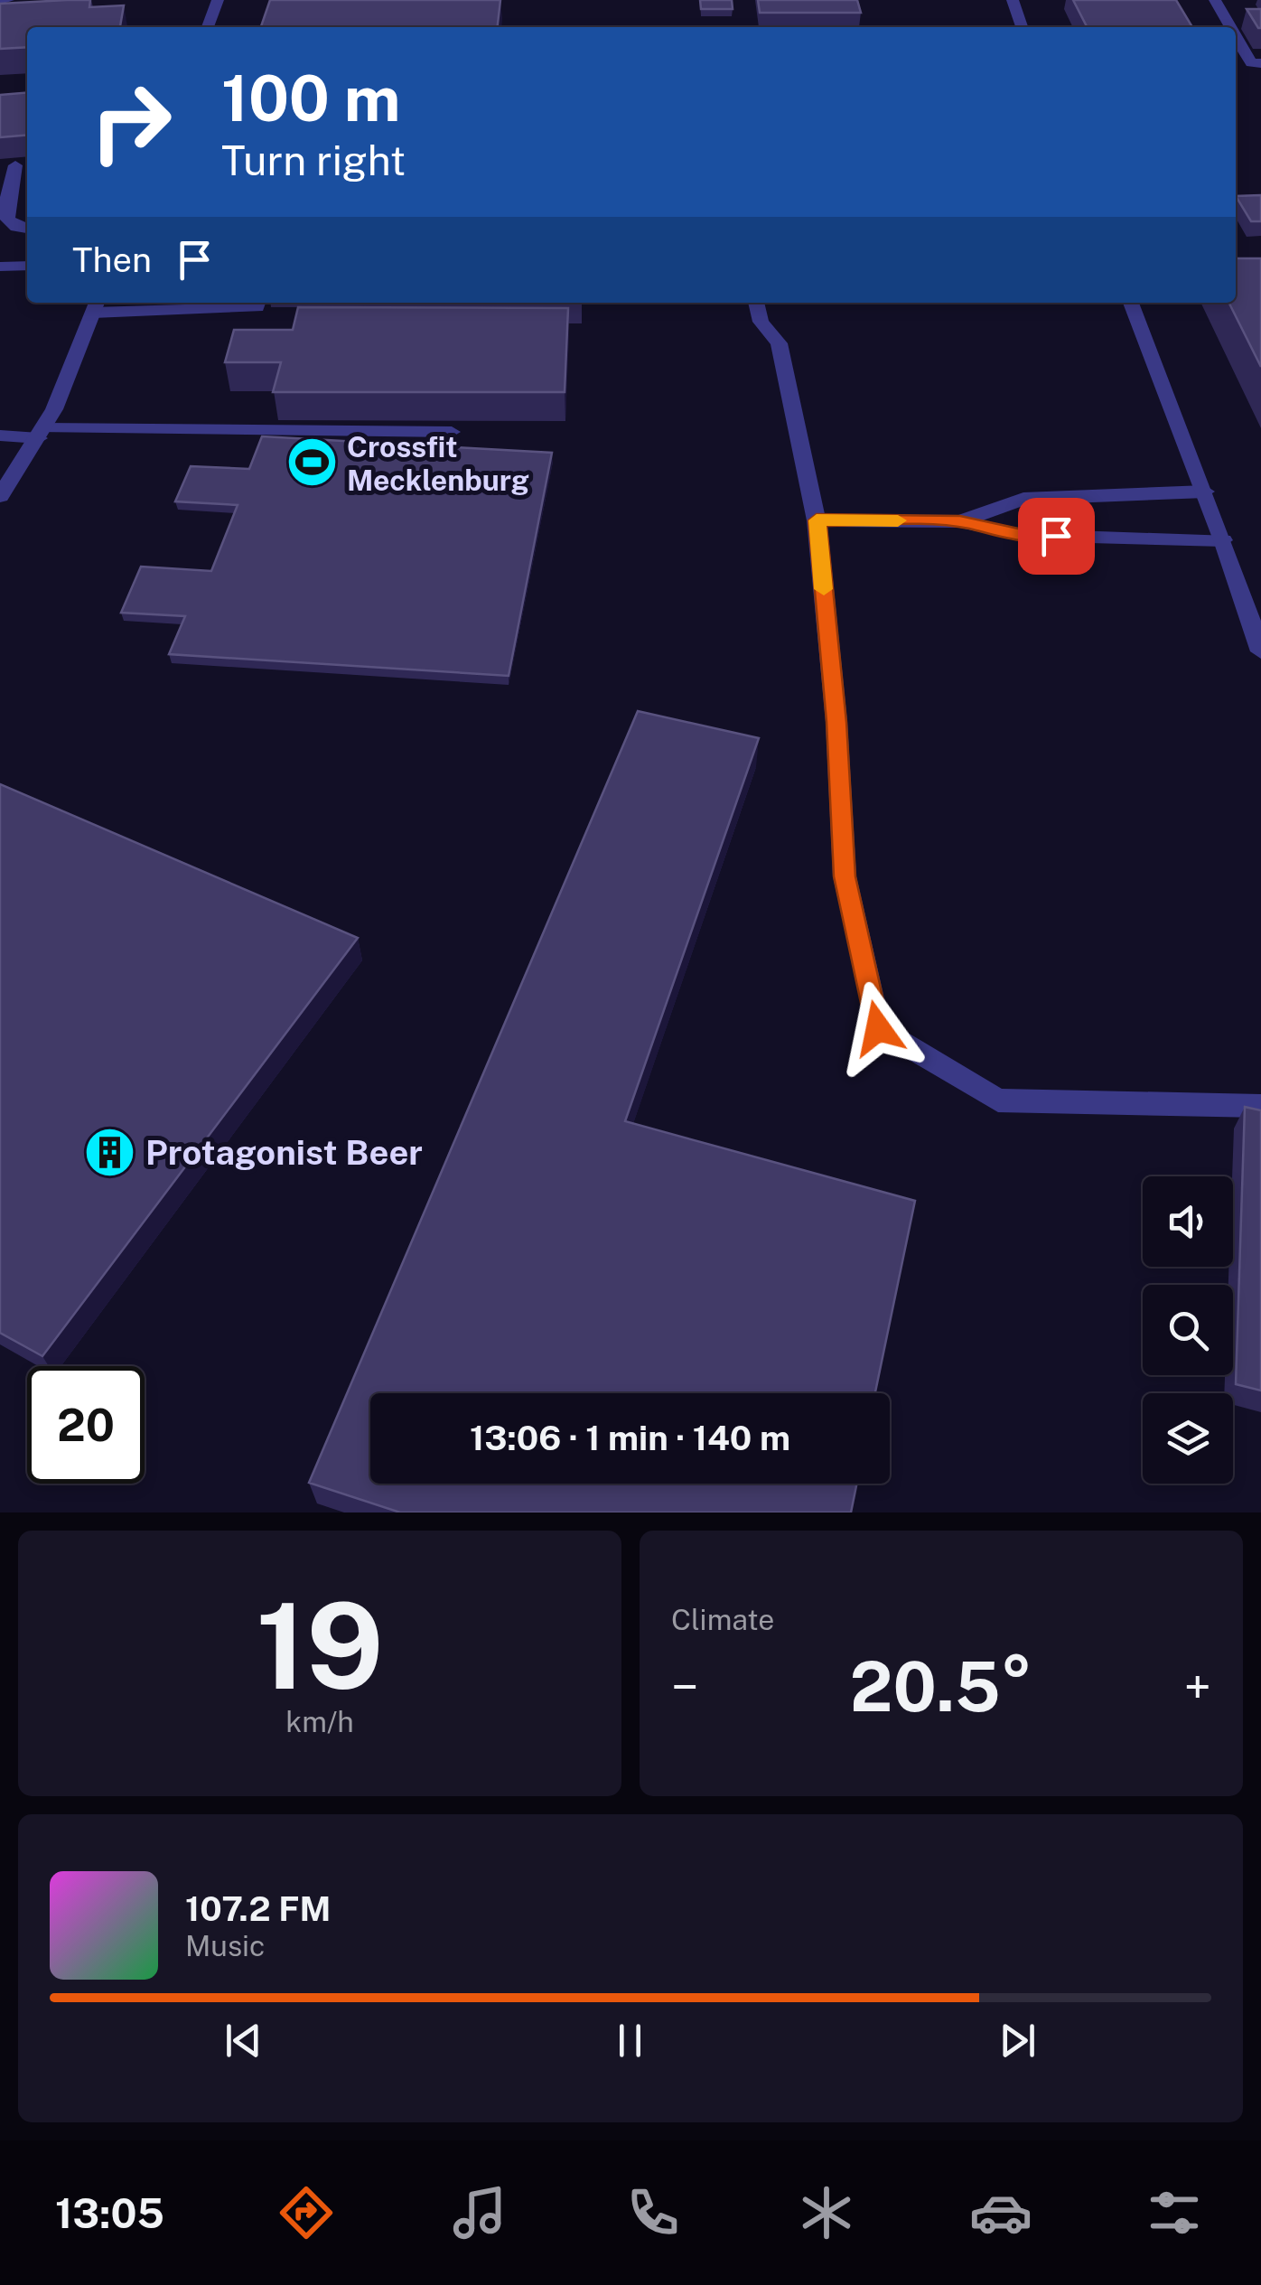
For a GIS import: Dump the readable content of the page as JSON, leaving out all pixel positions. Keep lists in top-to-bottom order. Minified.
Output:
{"places":{"sports":["Crossfit Mecklenburg"],"building":["Protagonist Beer"]},"page":{"turn":["100 m","Turn right"],"then":"Then","limit":"20","trip":"13:06 · 1 min · 140 m","tile":[["19","km/h"],"Climate"],"heat":["−","20.5°","+"],"song":["107.2 FM","Music"],"tabs":"13:05"}}
